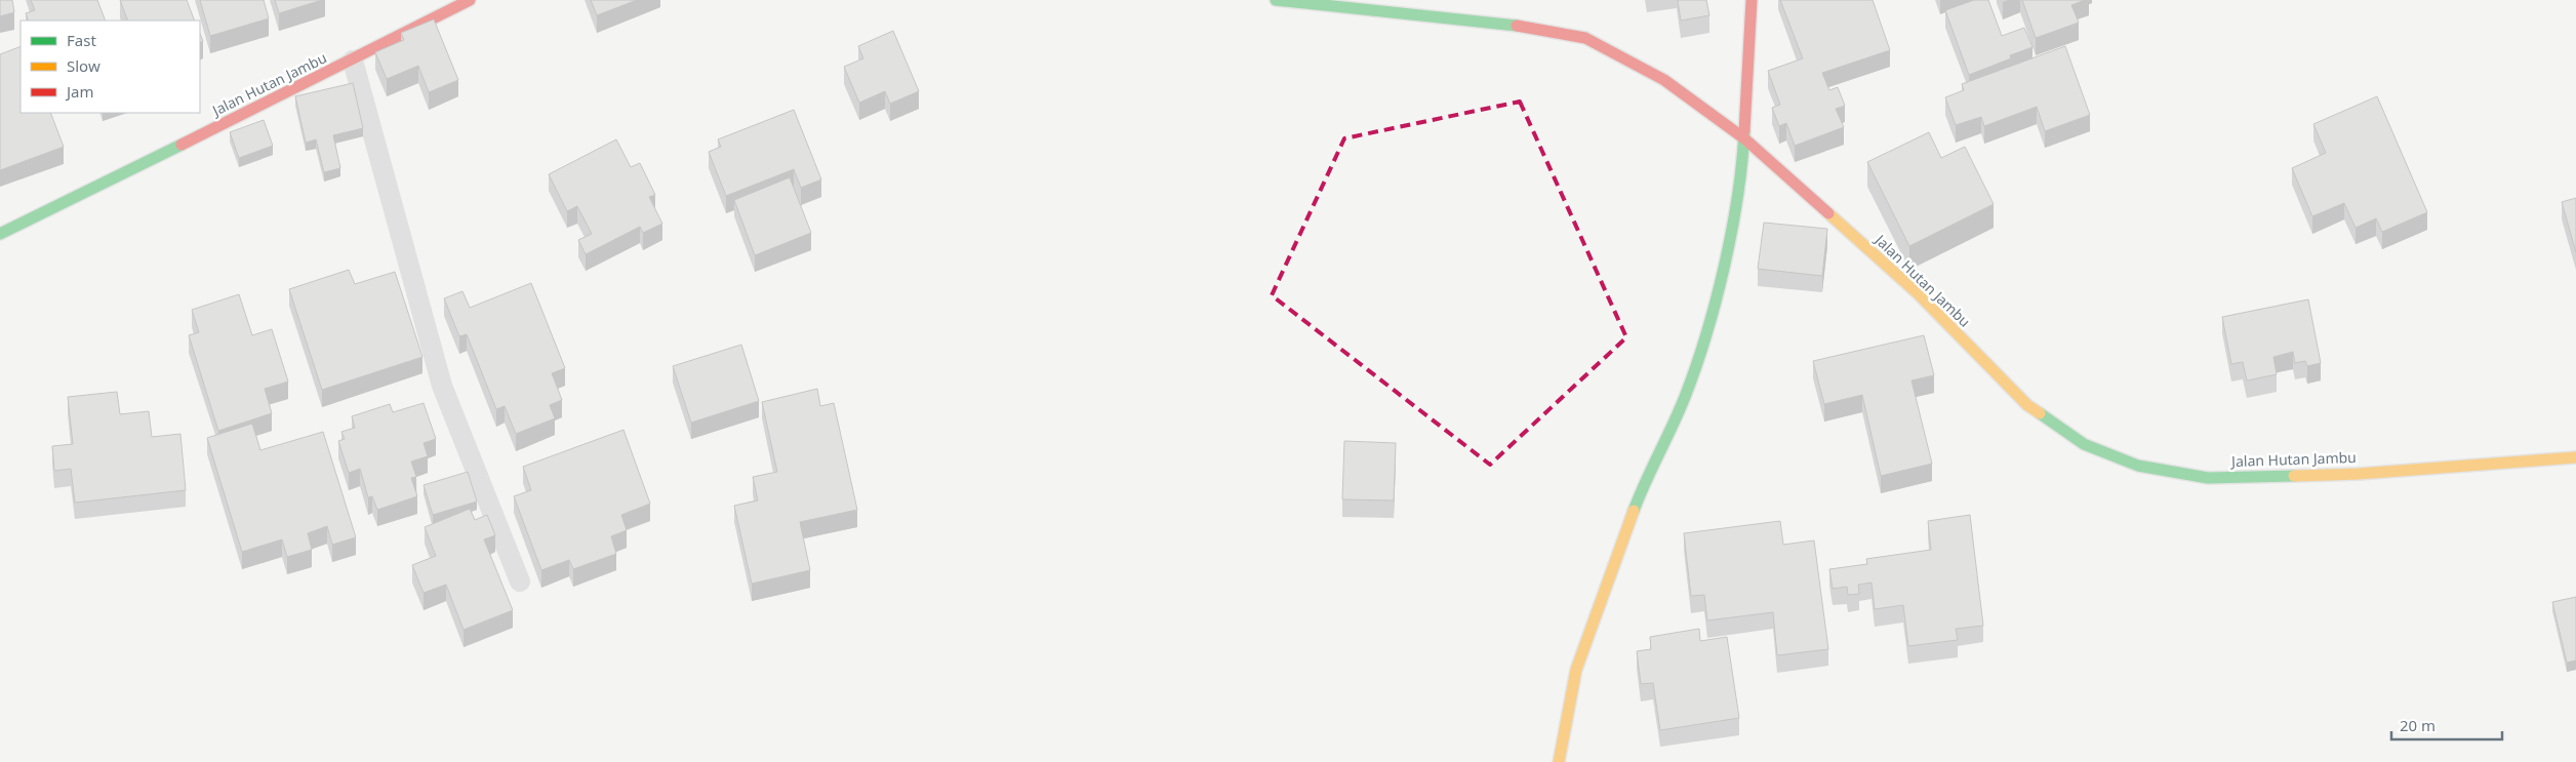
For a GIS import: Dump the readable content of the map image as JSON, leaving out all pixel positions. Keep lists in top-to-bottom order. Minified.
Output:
{"streets":{"street":["Jalan Hutan Jambu"]},"legend":["Fast","Slow","Jam"],"scale_bar":"20 m"}
